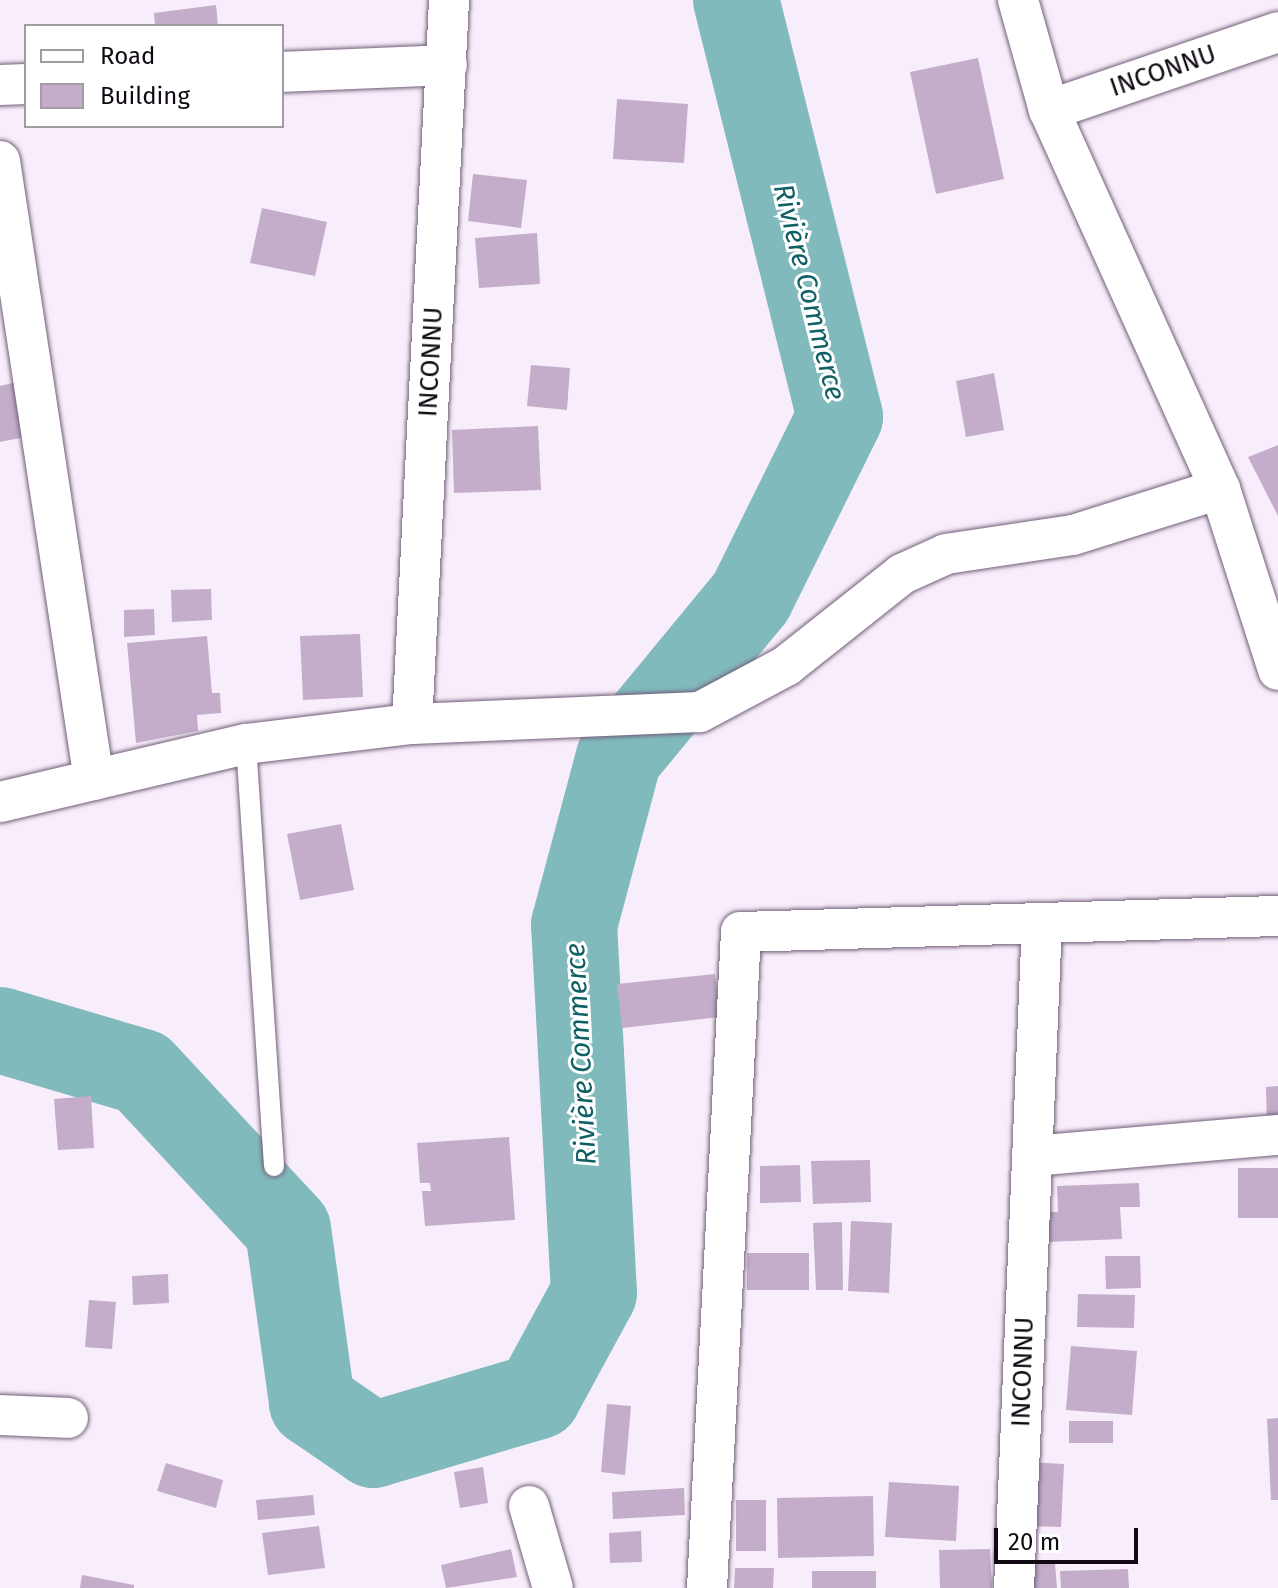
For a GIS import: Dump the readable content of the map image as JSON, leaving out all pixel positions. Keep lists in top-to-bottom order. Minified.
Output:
{"streets":{"street":["INCONNU"]},"water":["Rivière Commerce"],"legend":["Road","Building"],"scale_bar":"20 m"}
